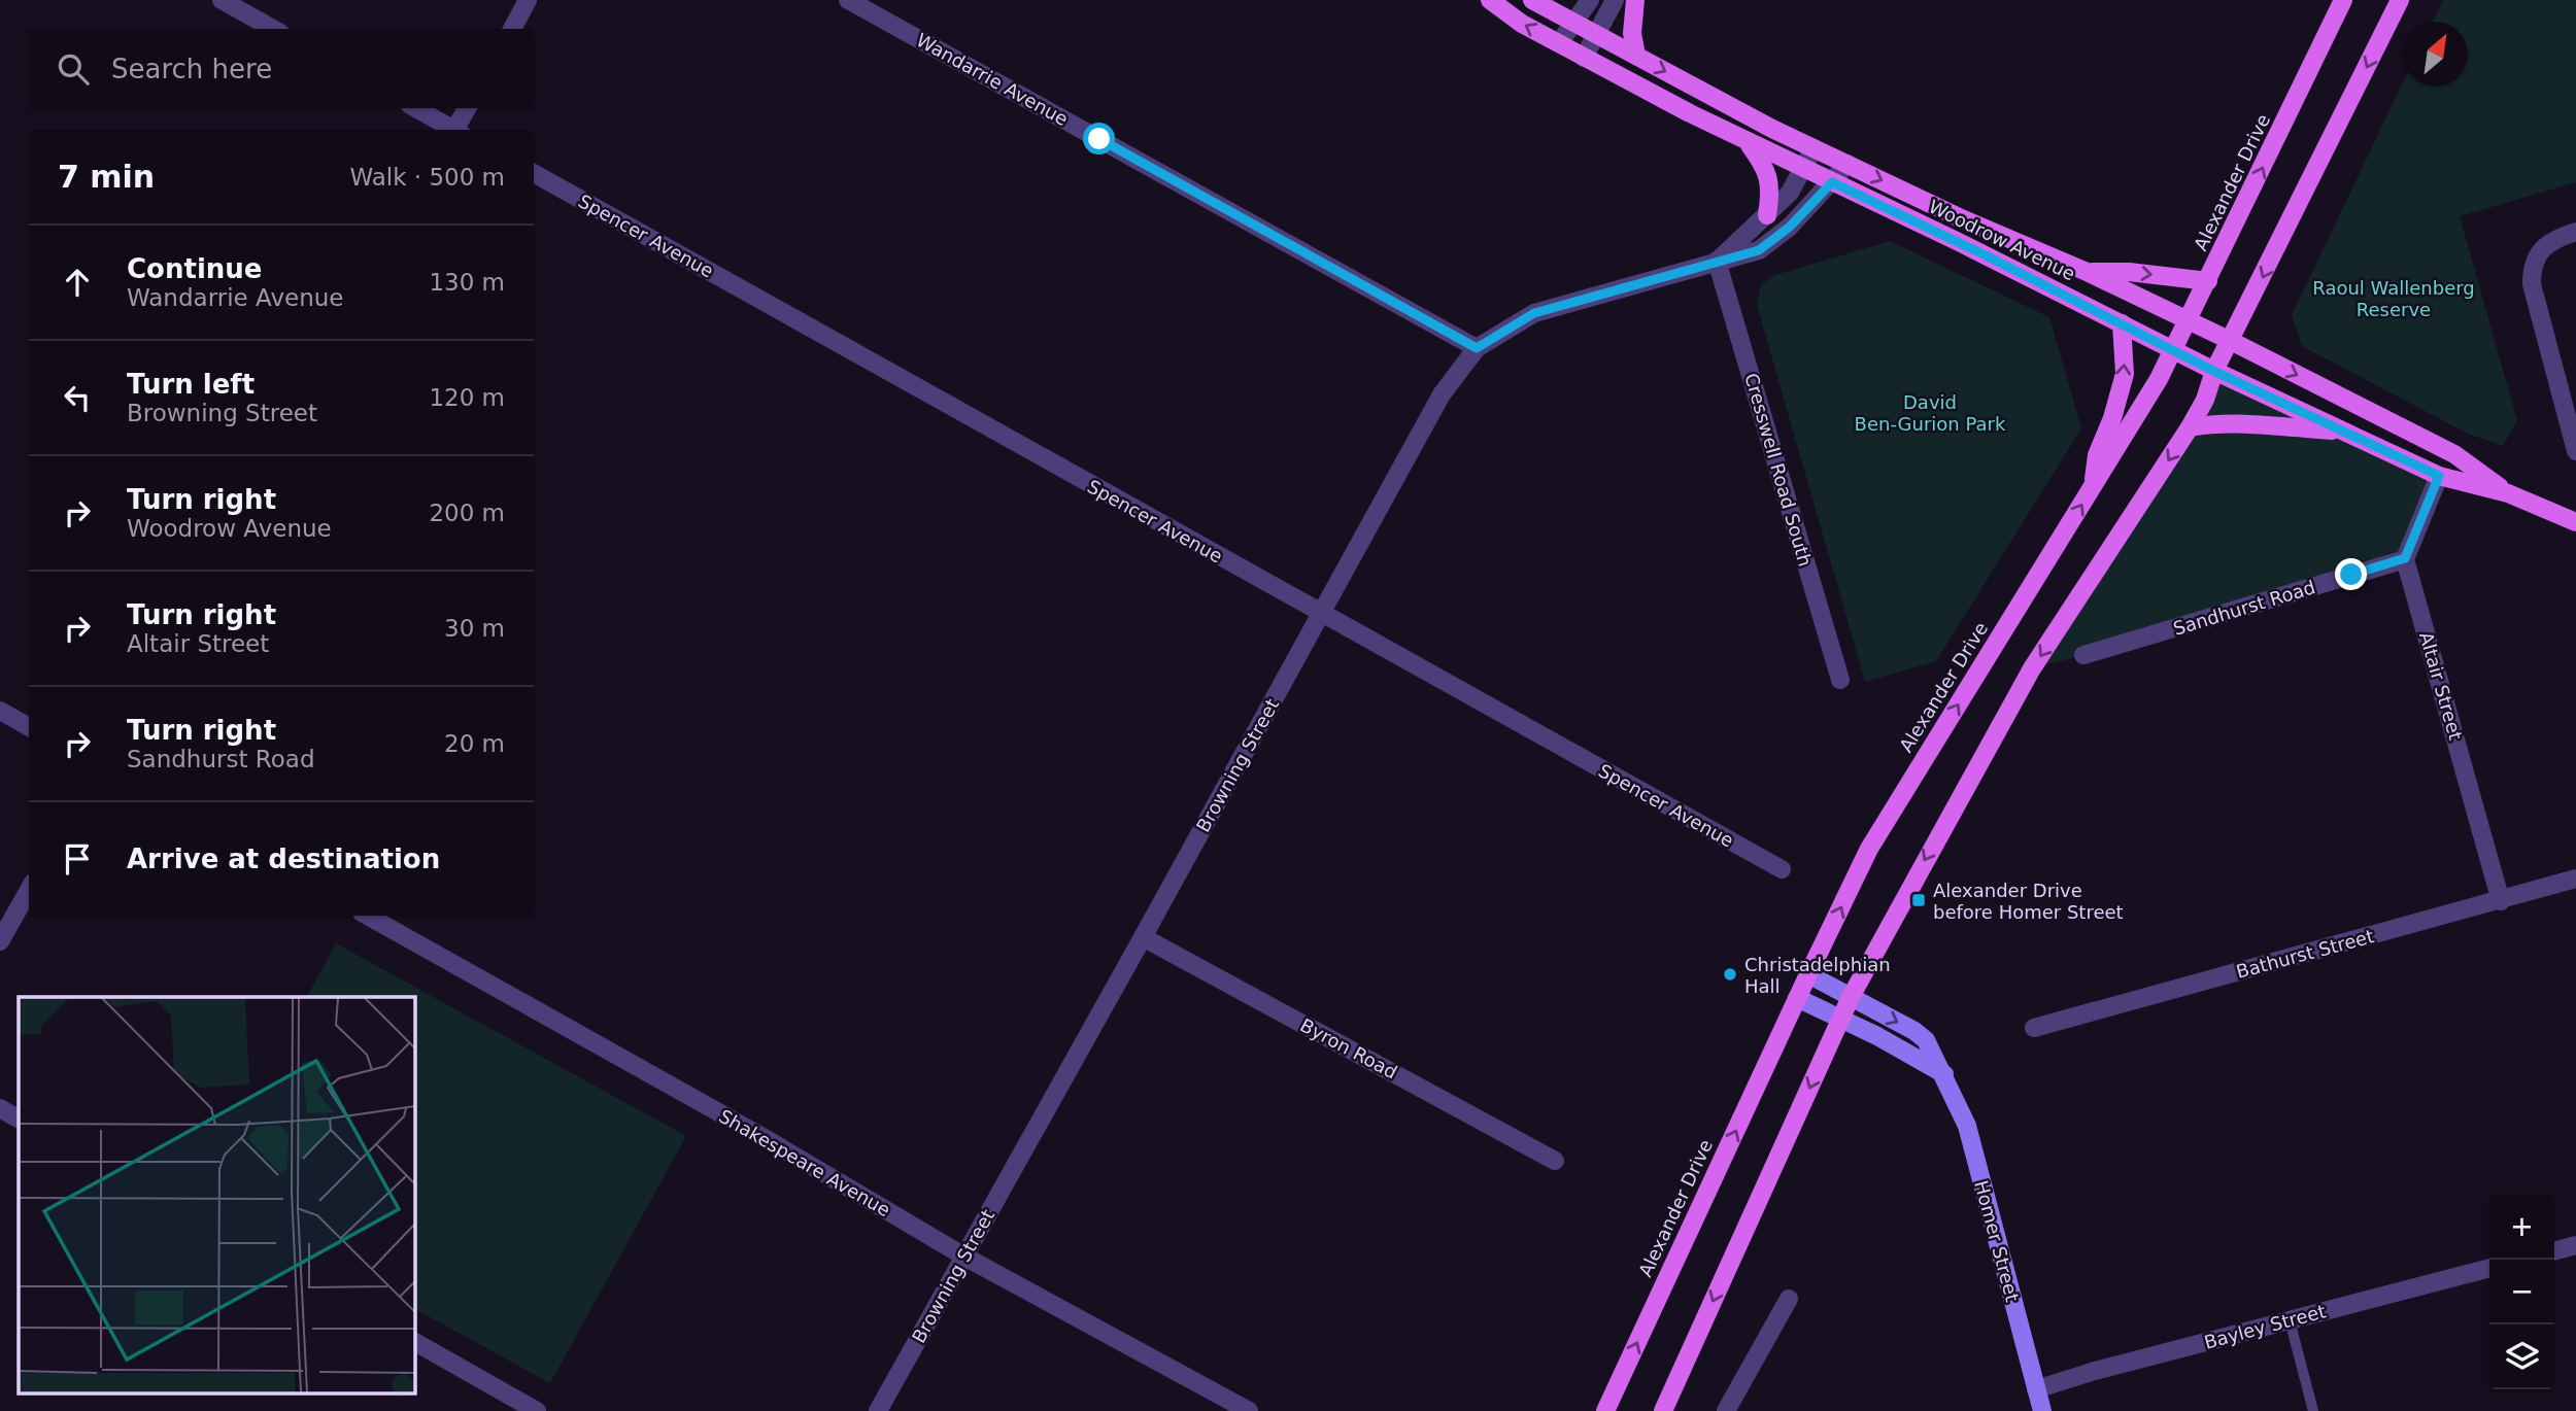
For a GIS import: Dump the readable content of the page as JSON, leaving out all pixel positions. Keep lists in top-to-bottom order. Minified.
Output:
{"streets":{"main road":["Alexander Drive","Woodrow Avenue"],"street":["Wandarrie Avenue","Spencer Avenue","Cresswell Road South","Sandhurst Road","Altair Street","Browning Street","Bathurst Street","Byron Road","Shakespeare Avenue","Homer Street","Bayley Street"]},"crossings":[["Wandarrie Avenue","Browning Street"],["Alexander Drive","Woodrow Avenue"],["Alexander Drive","Homer Street"],["Spencer Avenue","Browning Street"],["Woodrow Avenue","Browning Street"],["Cresswell Road South","Browning Street"],["Sandhurst Road","Altair Street"],["Altair Street","Bathurst Street"],["Browning Street","Byron Road"],["Browning Street","Shakespeare Avenue"],["Homer Street","Bayley Street"]],"parks":["Raoul Wallenberg Reserve","David Ben-Gurion Park"],"places":{"transit":["Alexander Drive before Homer Street"],"other":["Christadelphian Hall"]},"north":"top right","page":{"search":"Search here","heading":["7 min","Walk · 500 m"],"list":[["Continue","Wandarrie Avenue","130 m"],["Turn left","Browning Street","120 m"],["Turn right","Woodrow Avenue","200 m"],["Turn right","Altair Street","30 m"],["Turn right","Sandhurst Road","20 m"],"Arrive at destination"],"map_buttons":["+","−"]}}
